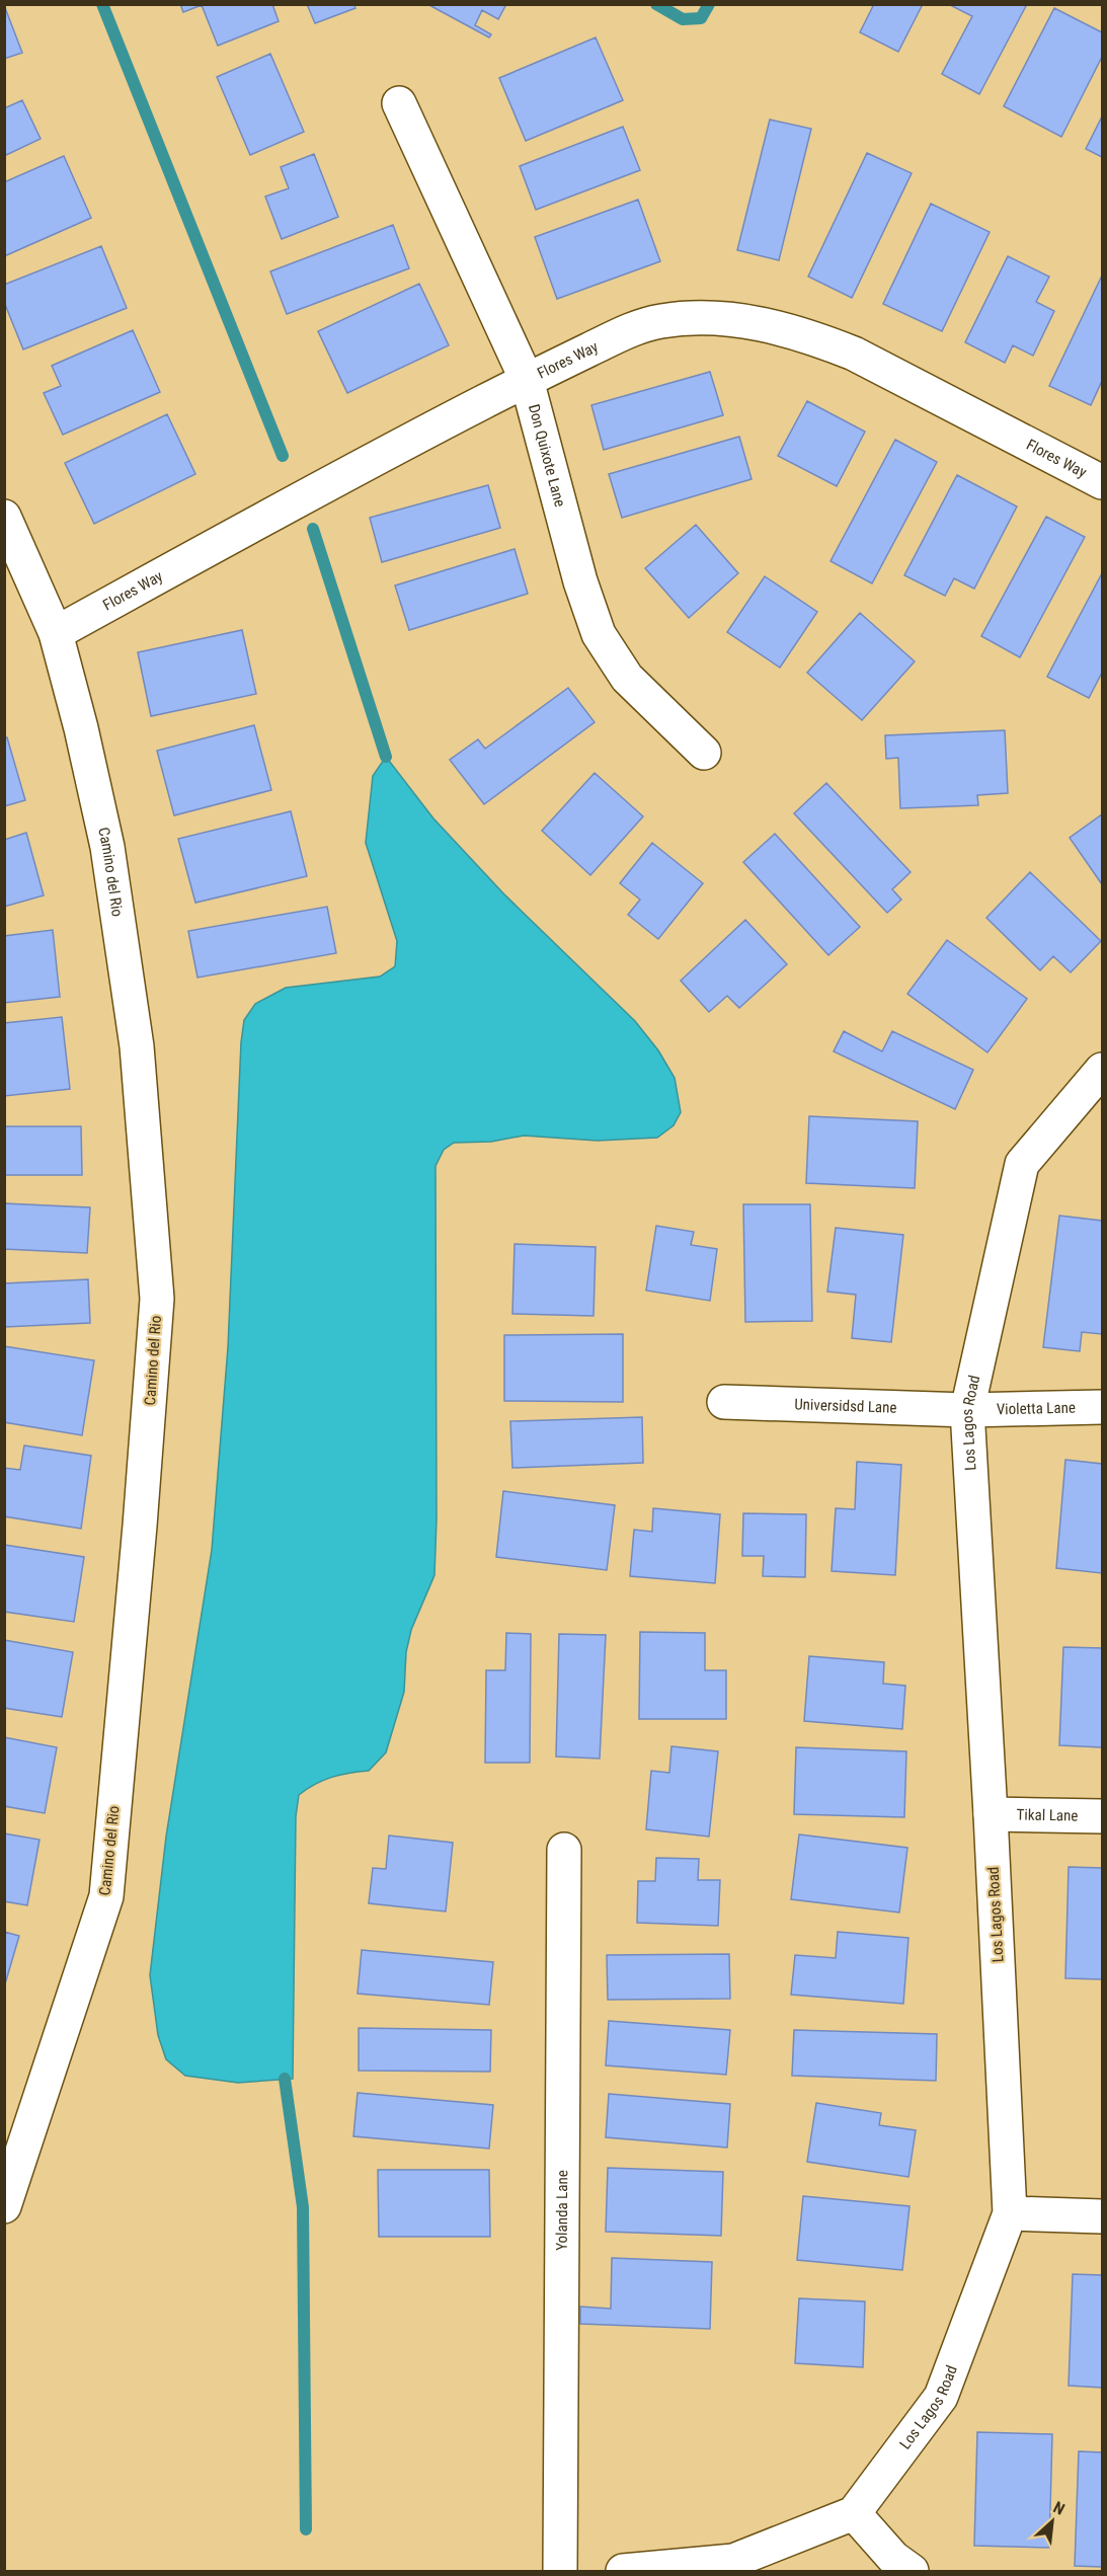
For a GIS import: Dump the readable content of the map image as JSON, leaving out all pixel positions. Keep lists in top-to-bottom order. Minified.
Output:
{"streets":{"street":["Flores Way","Don Quixote Lane","Camino del Rio","Universidsd Lane","Violetta Lane","Los Lagos Road","Tikal Lane","Yolanda Lane"]},"crossings":[["Flores Way","Don Quixote Lane"],["Flores Way","Camino del Rio"],["Universidsd Lane","Violetta Lane"],["Universidsd Lane","Los Lagos Road"],["Violetta Lane","Los Lagos Road"],["Los Lagos Road","Tikal Lane"]],"north":"top right"}
